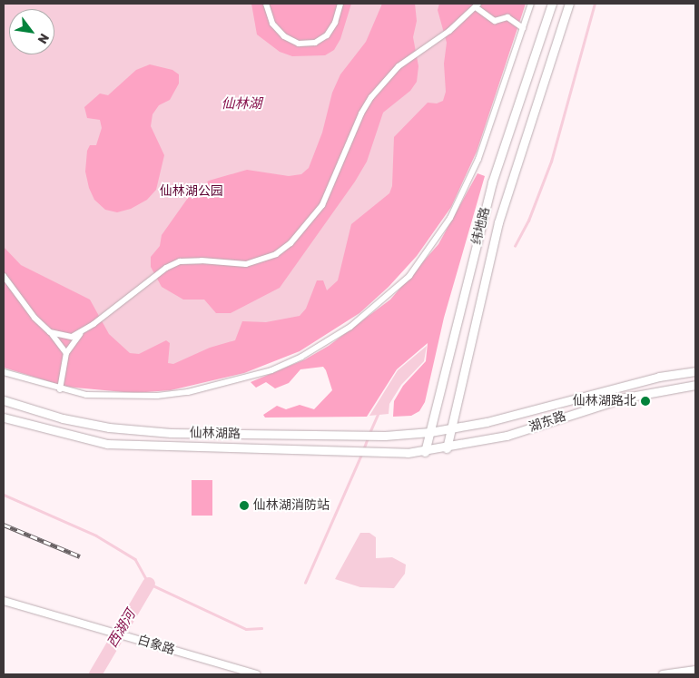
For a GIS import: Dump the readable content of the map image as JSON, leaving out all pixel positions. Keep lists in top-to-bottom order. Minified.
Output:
{"streets":{"main road":["纬地路","湖东路","仙林湖路"],"street":["白象路"]},"crossings":[["纬地路","湖东路"],["纬地路","仙林湖路"],["湖东路","仙林湖路"]],"water":["仙林湖","西湖河"],"parks":["仙林湖公园"],"places":["仙林湖路北","仙林湖消防站"],"north":"bottom right"}
